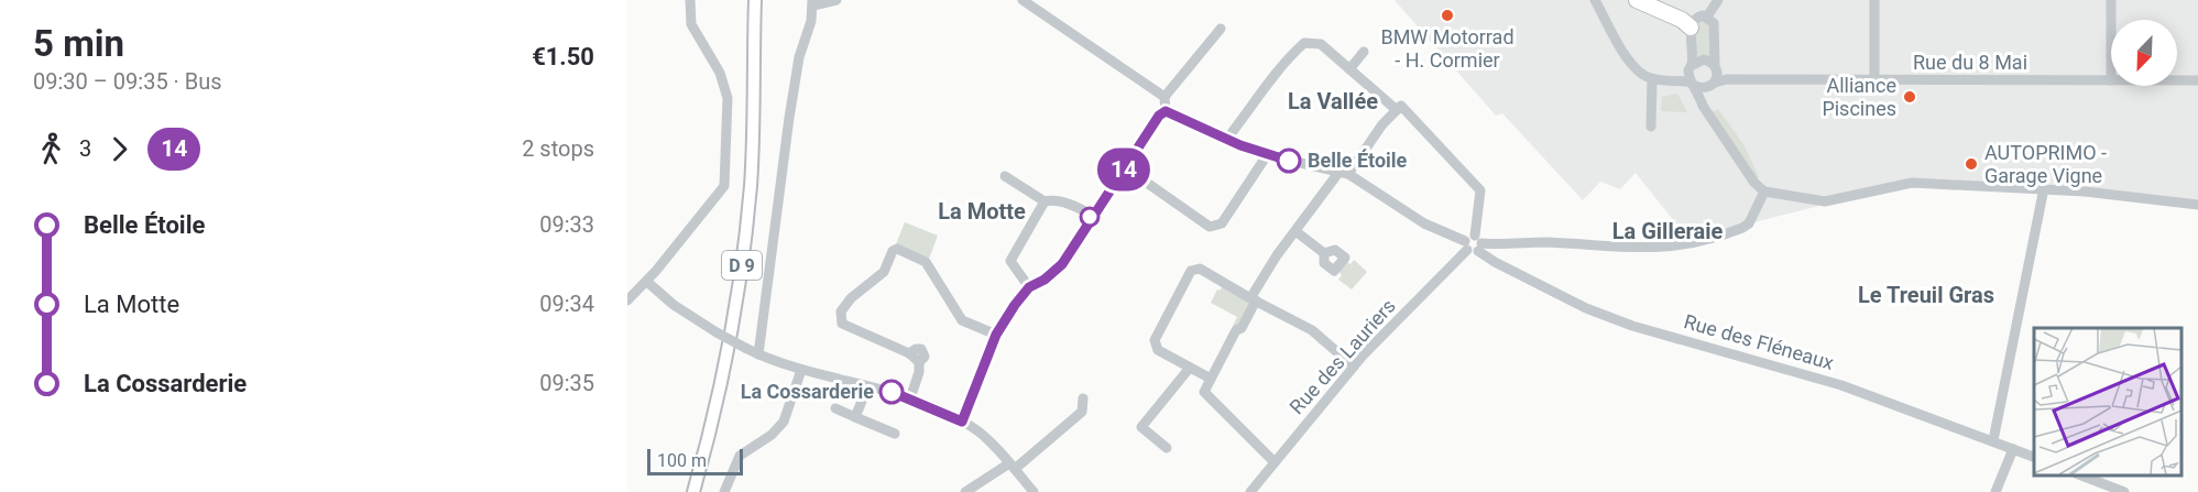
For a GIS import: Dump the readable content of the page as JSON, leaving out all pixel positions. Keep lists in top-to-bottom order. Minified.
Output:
{"streets":{"main road":["D 9"],"street":["Rue du 8 Mai","Rue des Fléneaux","Rue des Lauriers"]},"crossings":[["Rue des Fléneaux","Rue des Lauriers"]],"districts":["La Vallée","La Motte","La Gilleraie","Le Treuil Gras"],"places":["BMW Motorrad - H. Cormier","Alliance Piscines","Belle Étoile","AUTOPRIMO - Garage Vigne","La Cossarderie"],"lines":["bus line 14"],"scale_bar":"100 m","north":"bottom left","page":{"heading":["5 min","09:30 – 09:35 · Bus","€1.50"],"on_map":"14","legs":["3","14","2 stops"],"list":[{"name":"Belle Étoile","value":"09:33"},{"name":"La Motte","value":"09:34"},{"name":"La Cossarderie","value":"09:35"}],"scale":"100 m"}}
